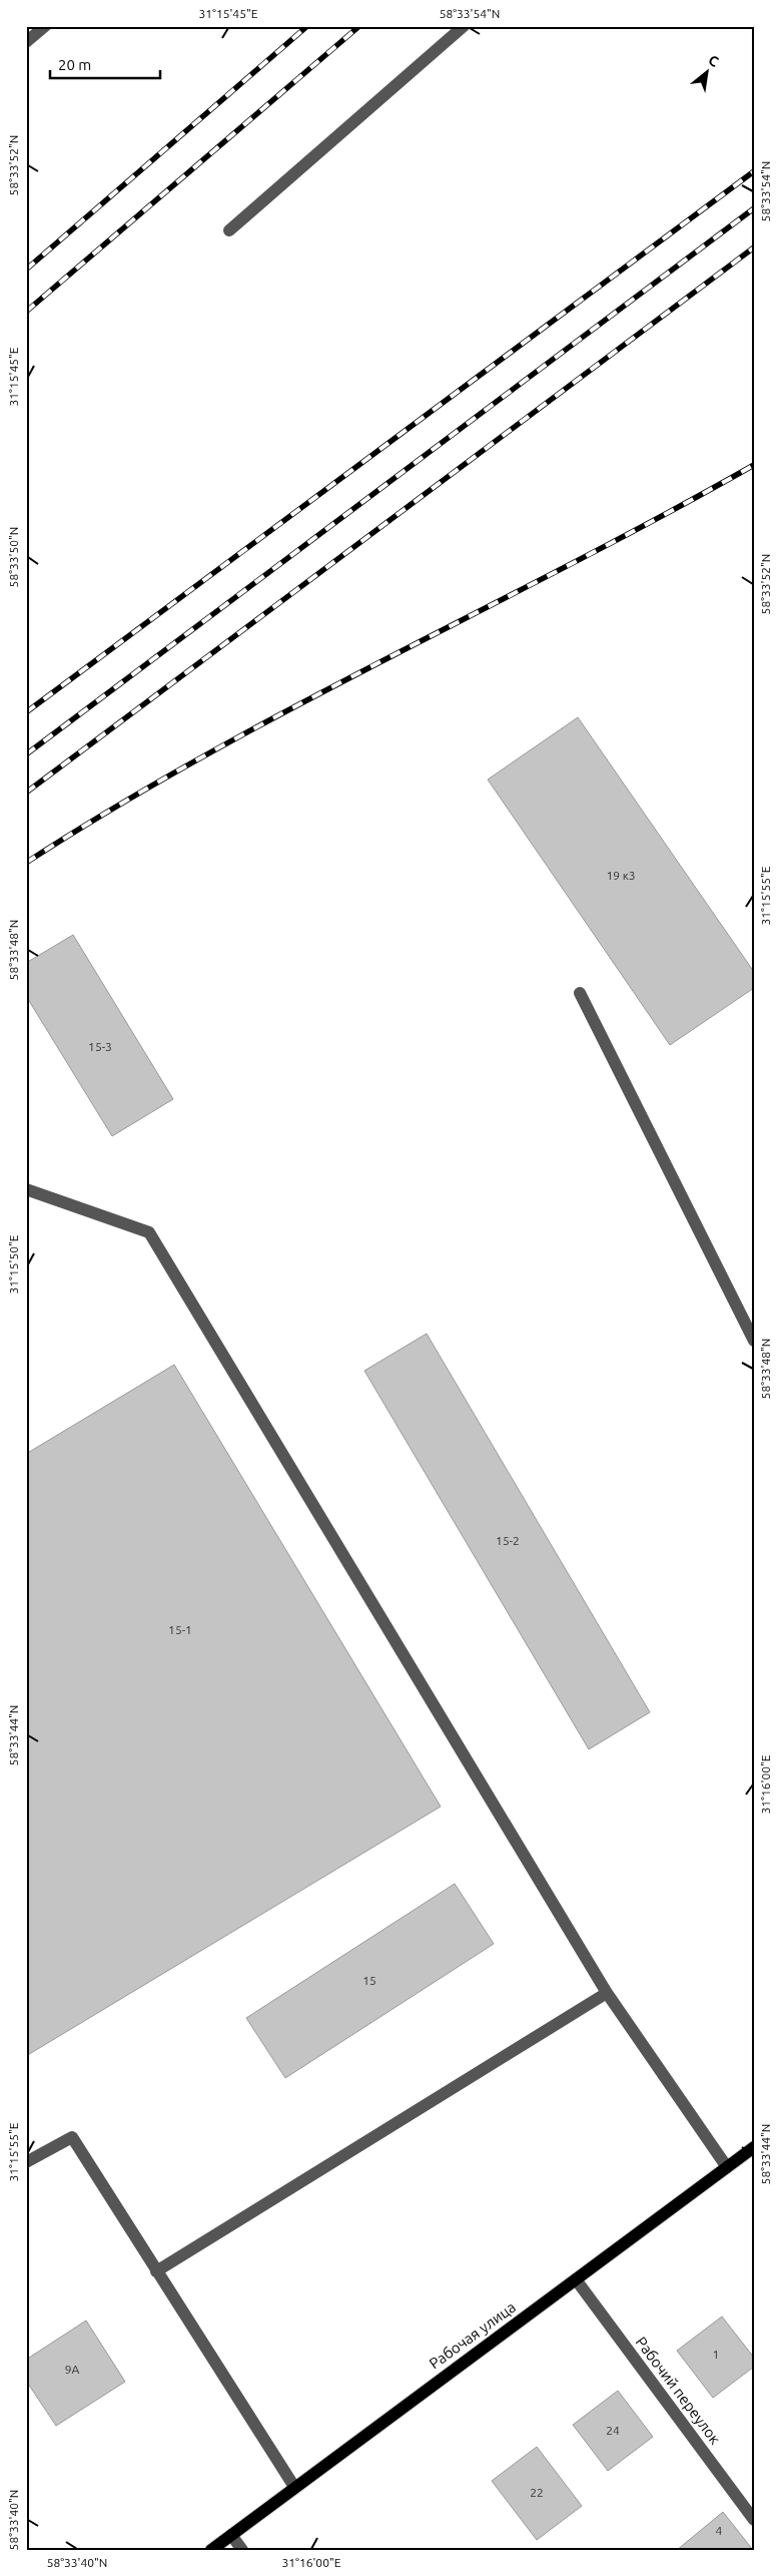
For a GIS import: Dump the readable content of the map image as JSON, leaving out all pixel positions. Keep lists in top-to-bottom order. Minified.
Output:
{"streets":{"main road":["Рабочая улица"],"street":["Рабочий переулок"]},"crossings":[["Рабочая улица","Рабочий переулок"]],"house_numbers":["19 к3","15-3","15-2","15-1","15","1","9А","24","22","4"],"scale_bar":"20 m","north":"top right","coordinates":["31°15'45\"E","58°33'54\"N","58°33'52\"N","58°33'50\"N","31°15'55\"E","58°33'48\"N","31°15'50\"E","58°33'44\"N","31°16'00\"E","58°33'40\"N"]}
